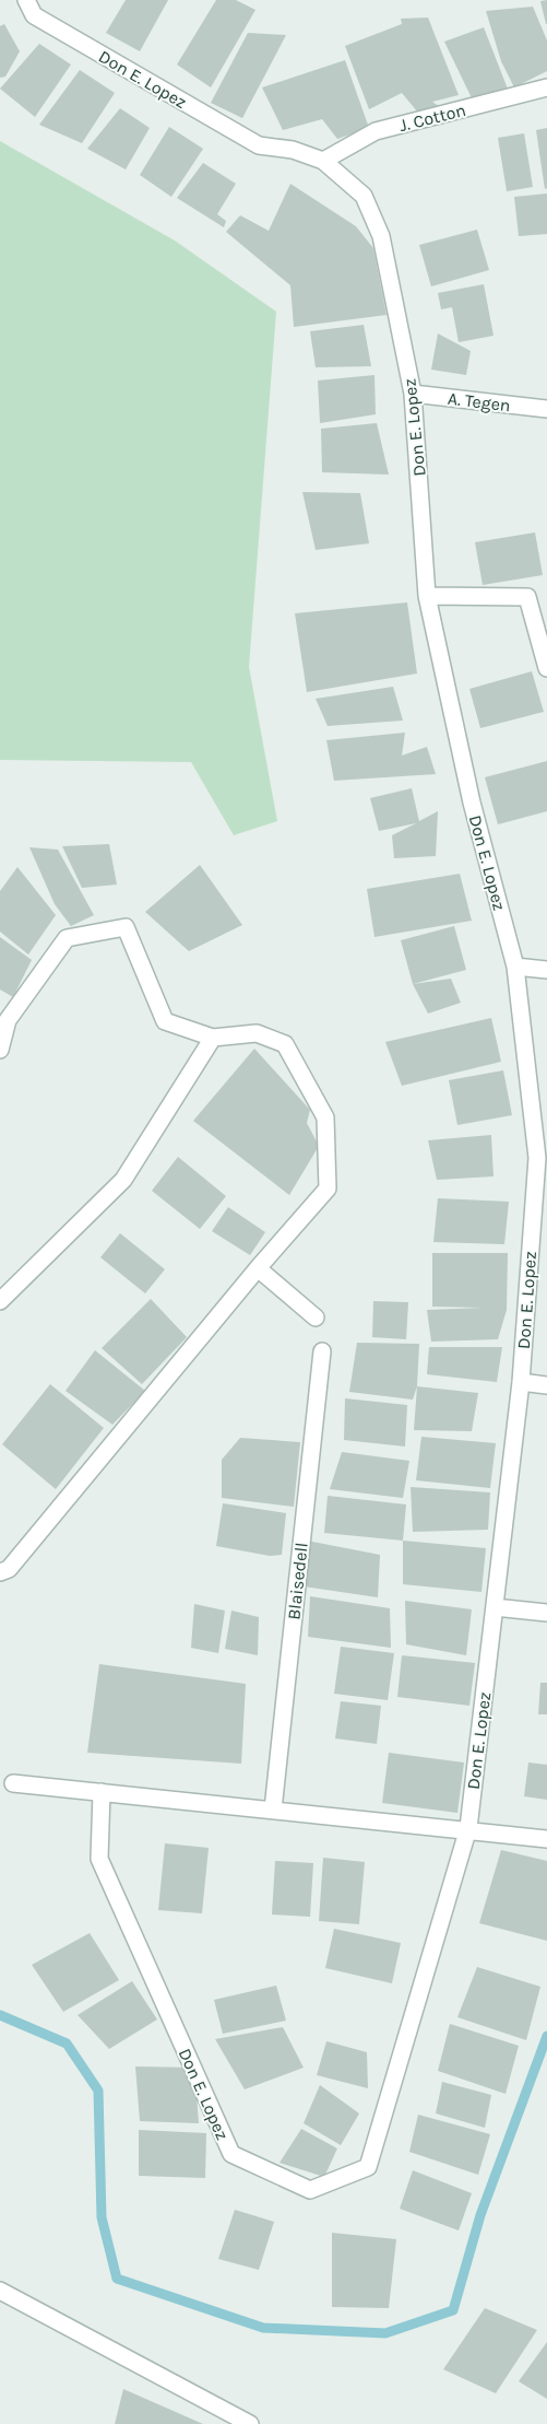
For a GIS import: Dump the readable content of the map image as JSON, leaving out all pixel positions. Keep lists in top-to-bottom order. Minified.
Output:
{"streets":{"street":["Don E. Lopez","J. Cotton","A. Tegen","Blaisedell"]},"crossings":[["Don E. Lopez","J. Cotton"],["Don E. Lopez","A. Tegen"]]}
